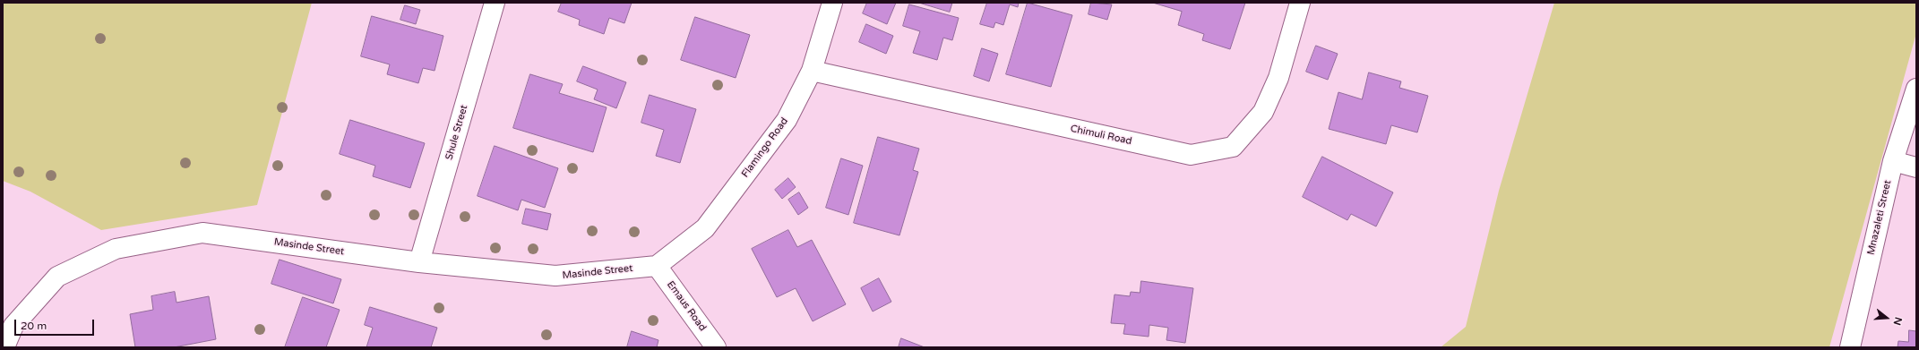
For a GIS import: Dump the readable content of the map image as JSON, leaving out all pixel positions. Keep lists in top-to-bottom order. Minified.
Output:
{"streets":{"street":["Shule Street","Chimuli Road","Flamingo Road","Mnazaleti Street","Masinde Street","Emaus Road"]},"crossings":[["Shule Street","Masinde Street"],["Chimuli Road","Flamingo Road"],["Flamingo Road","Masinde Street"],["Flamingo Road","Emaus Road"],["Masinde Street","Emaus Road"]],"scale_bar":"20 m","north":"right"}
